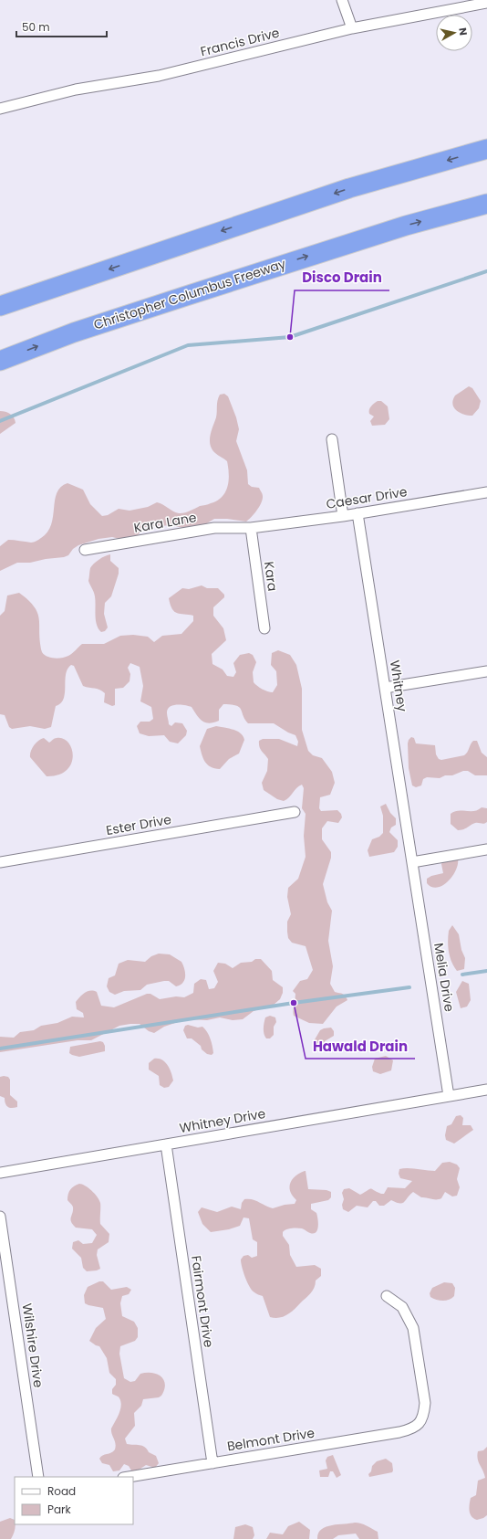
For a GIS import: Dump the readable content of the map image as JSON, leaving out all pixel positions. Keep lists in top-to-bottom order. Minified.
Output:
{"streets":{"highway":["Christopher Columbus Freeway"],"street":["Francis Drive","Caesar Drive","Kara Lane","Kara","Whitney","Ester Drive","Melia Drive","Whitney Drive","Fairmont Drive","Wilshire Drive","Belmont Drive"]},"crossings":[["Caesar Drive","Kara Lane"],["Caesar Drive","Kara"],["Caesar Drive","Whitney"],["Kara Lane","Kara"],["Whitney","Melia Drive"],["Melia Drive","Whitney Drive"],["Whitney Drive","Fairmont Drive"],["Fairmont Drive","Belmont Drive"]],"places":["Disco Drain","Hawald Drain"],"legend":["Road","Park"],"scale_bar":"50 m","north":"right"}
